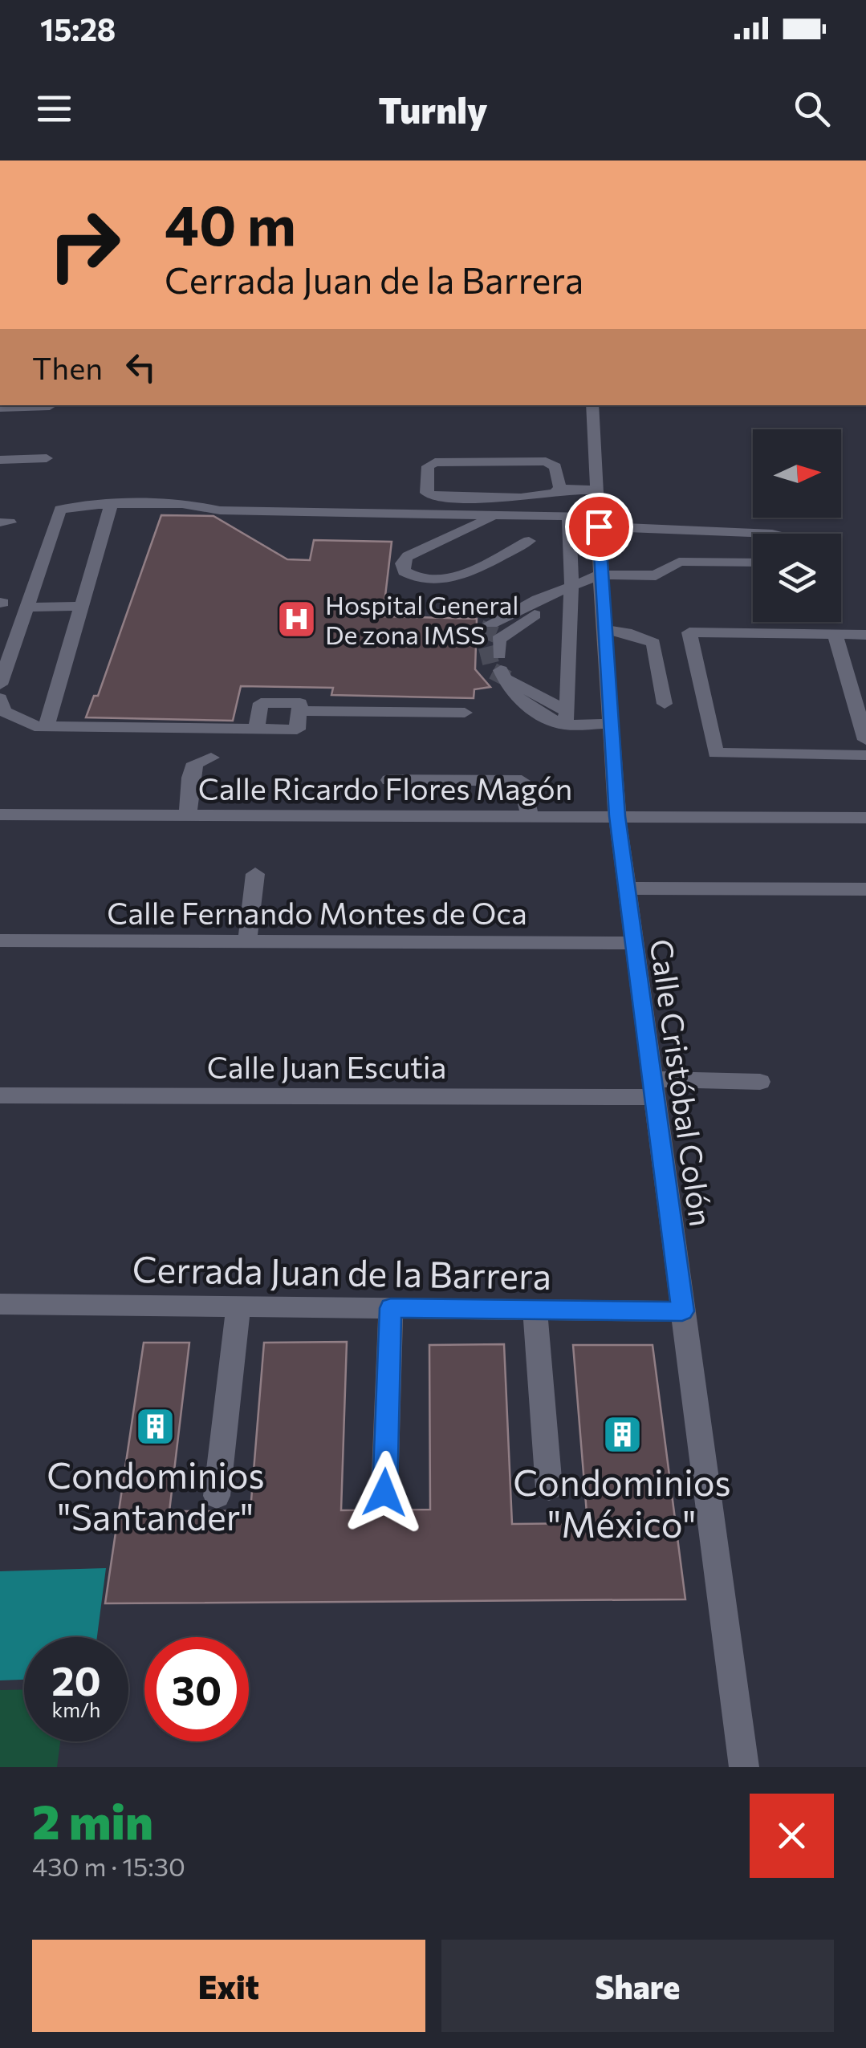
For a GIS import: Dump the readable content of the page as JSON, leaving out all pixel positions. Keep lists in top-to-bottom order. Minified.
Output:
{"streets":{"street":["Calle Ricardo Flores Magón","Calle Fernando Montes de Oca","Calle Juan Escutia","Calle Cristóbal Colón","Cerrada Juan de la Barrera"]},"crossings":[["Calle Ricardo Flores Magón","Calle Cristóbal Colón"],["Calle Fernando Montes de Oca","Calle Cristóbal Colón"],["Calle Juan Escutia","Calle Cristóbal Colón"],["Calle Cristóbal Colón","Cerrada Juan de la Barrera"]],"places":{"hospital":["Hospital General De zona IMSS"],"building":["Condominios \"Santander\"","Condominios \"México\""]},"north":"right","page":{"status":"15:28","header":"Turnly","turn":["40 m","Cerrada Juan de la Barrera"],"then":"Then","speed":"20 km/h","limit":"30","heading":["2 min","430 m · 15:30"],"buttons":["Exit","Share"]}}
